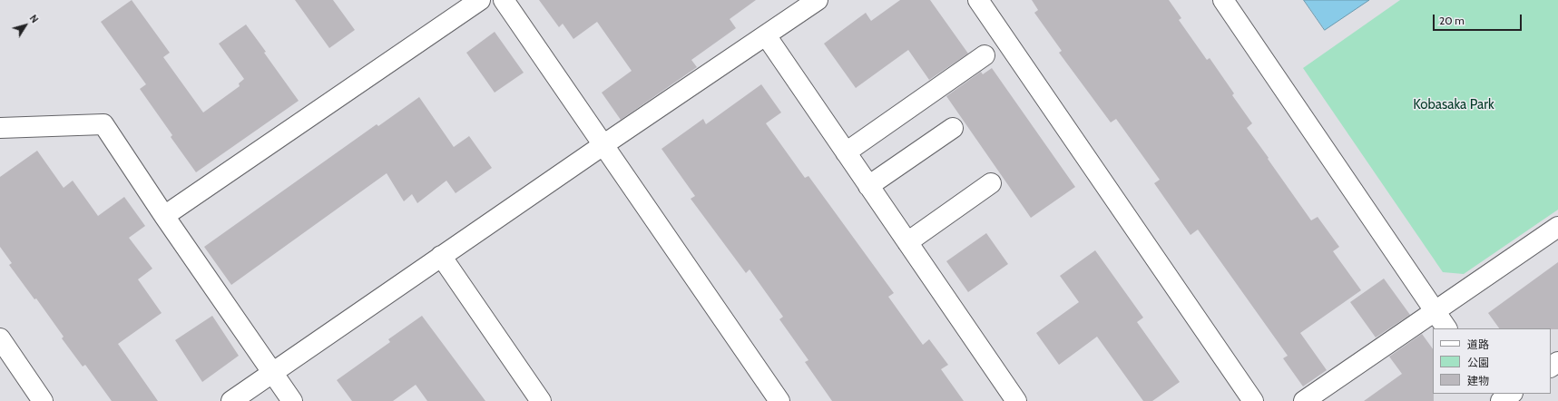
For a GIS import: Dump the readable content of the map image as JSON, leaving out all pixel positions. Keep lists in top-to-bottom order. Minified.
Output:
{"parks":["Kobasaka Park"],"legend":["道路","公園","建物"],"scale_bar":"20 m","north":"top right"}
